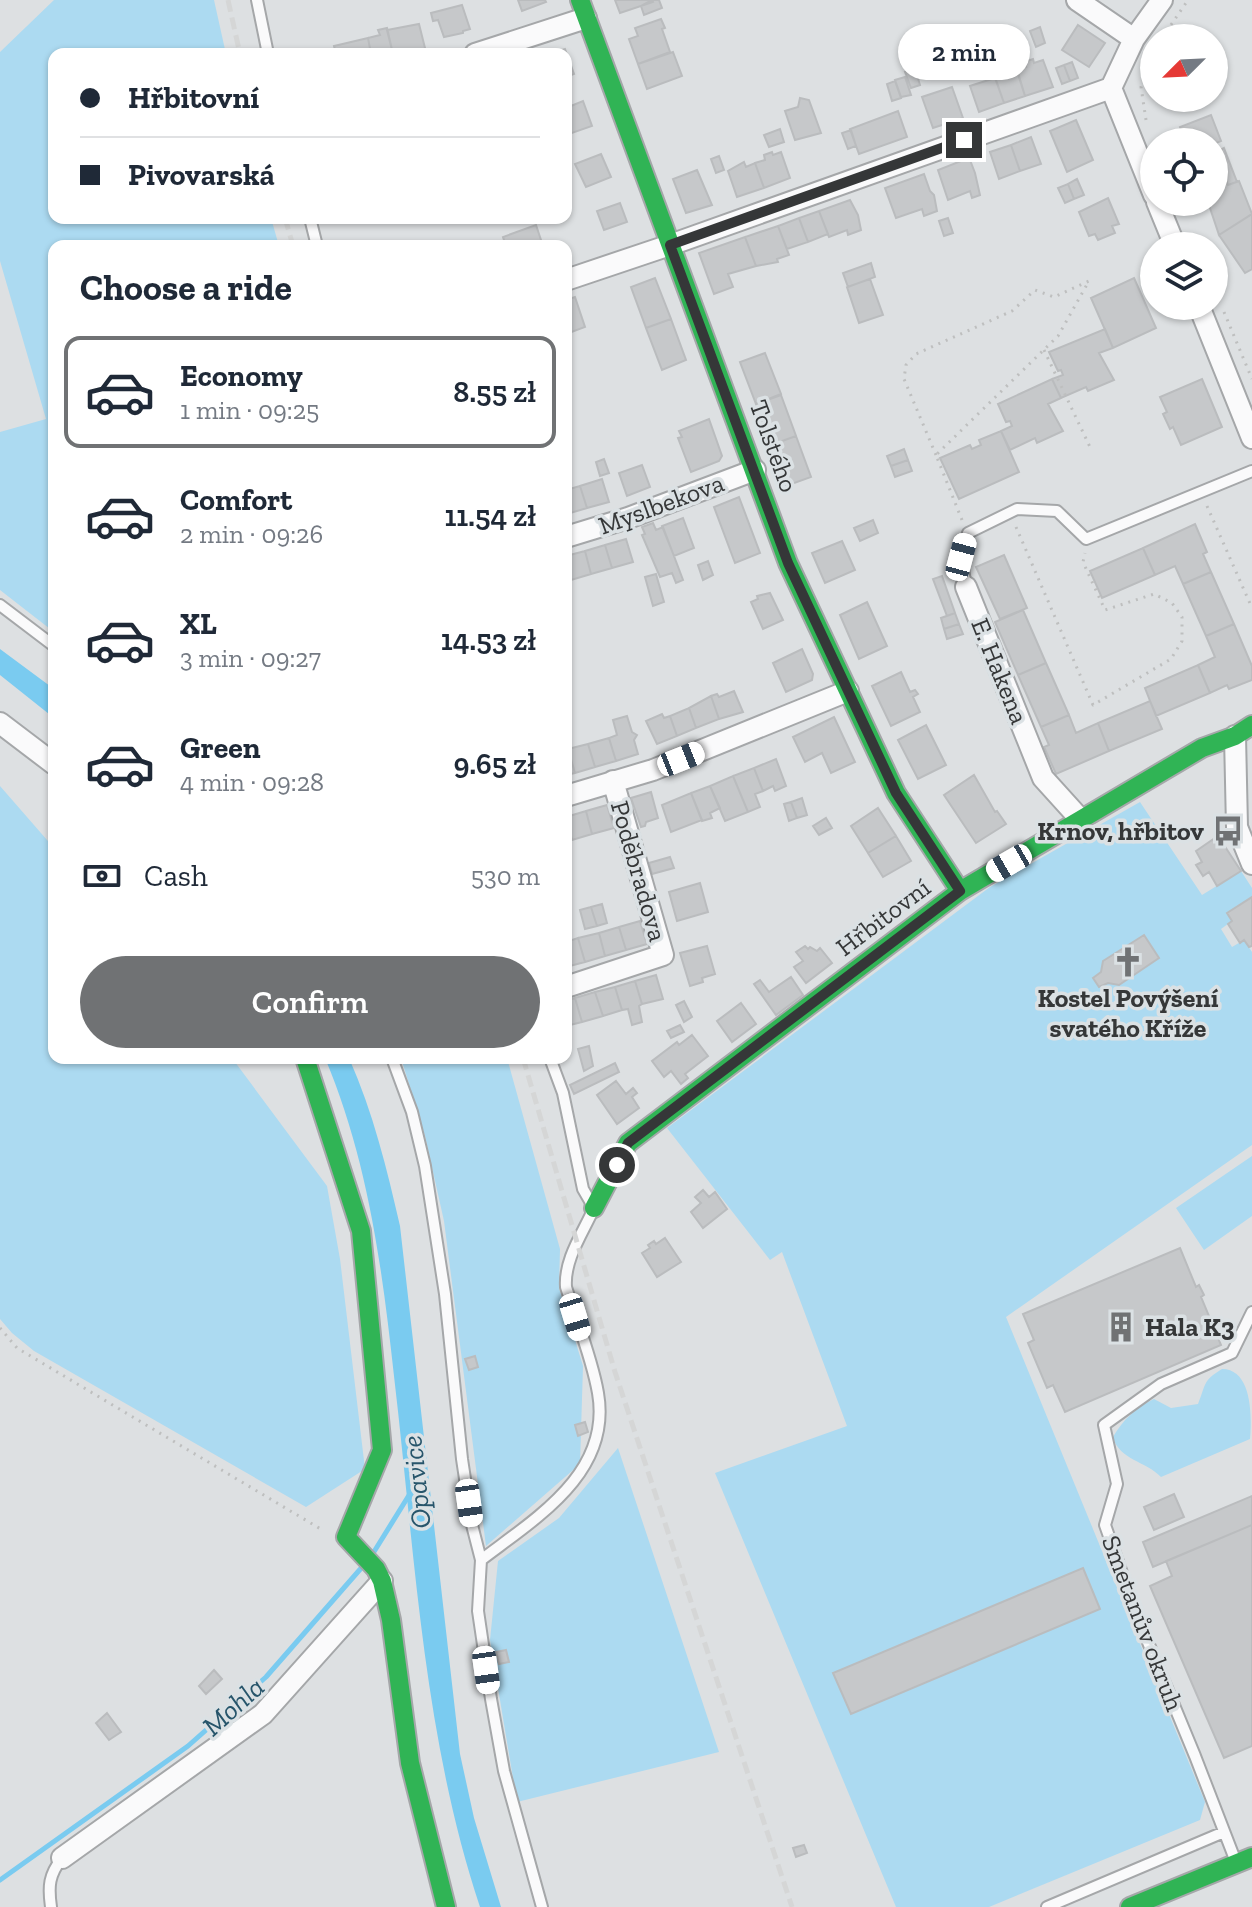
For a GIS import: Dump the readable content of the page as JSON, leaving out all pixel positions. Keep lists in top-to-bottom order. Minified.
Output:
{"streets":{"street":["Tolstého","Myslbekova","E. Hakena","Poděbradova","Hřbitovní"],"lane":["Smetanův okruh"]},"crossings":[["Tolstého","Myslbekova"],["Tolstého","Hřbitovní"],["E. Hakena","Hřbitovní"]],"water":["Opavice","Mohla"],"places":{"bus stop":["Krnov, hřbitov"],"church":["Kostel Povýšení svatého Kříže"],"building":["Hala K3"]},"north":"bottom left","page":{"bubble":"2 min","banner":["Hřbitovní","Pivovarská"],"heading":"Choose a ride","list":[{"name":"Economy","note":"1 min · 09:25","value":"8.55 zł"},{"name":"Comfort","note":"2 min · 09:26","value":"11.54 zł"},{"name":"XL","note":"3 min · 09:27","value":"14.53 zł"},{"name":"Green","note":"4 min · 09:28","value":"9.65 zł"}],"pay":["Cash","530 m"],"buttons":"Confirm"}}
